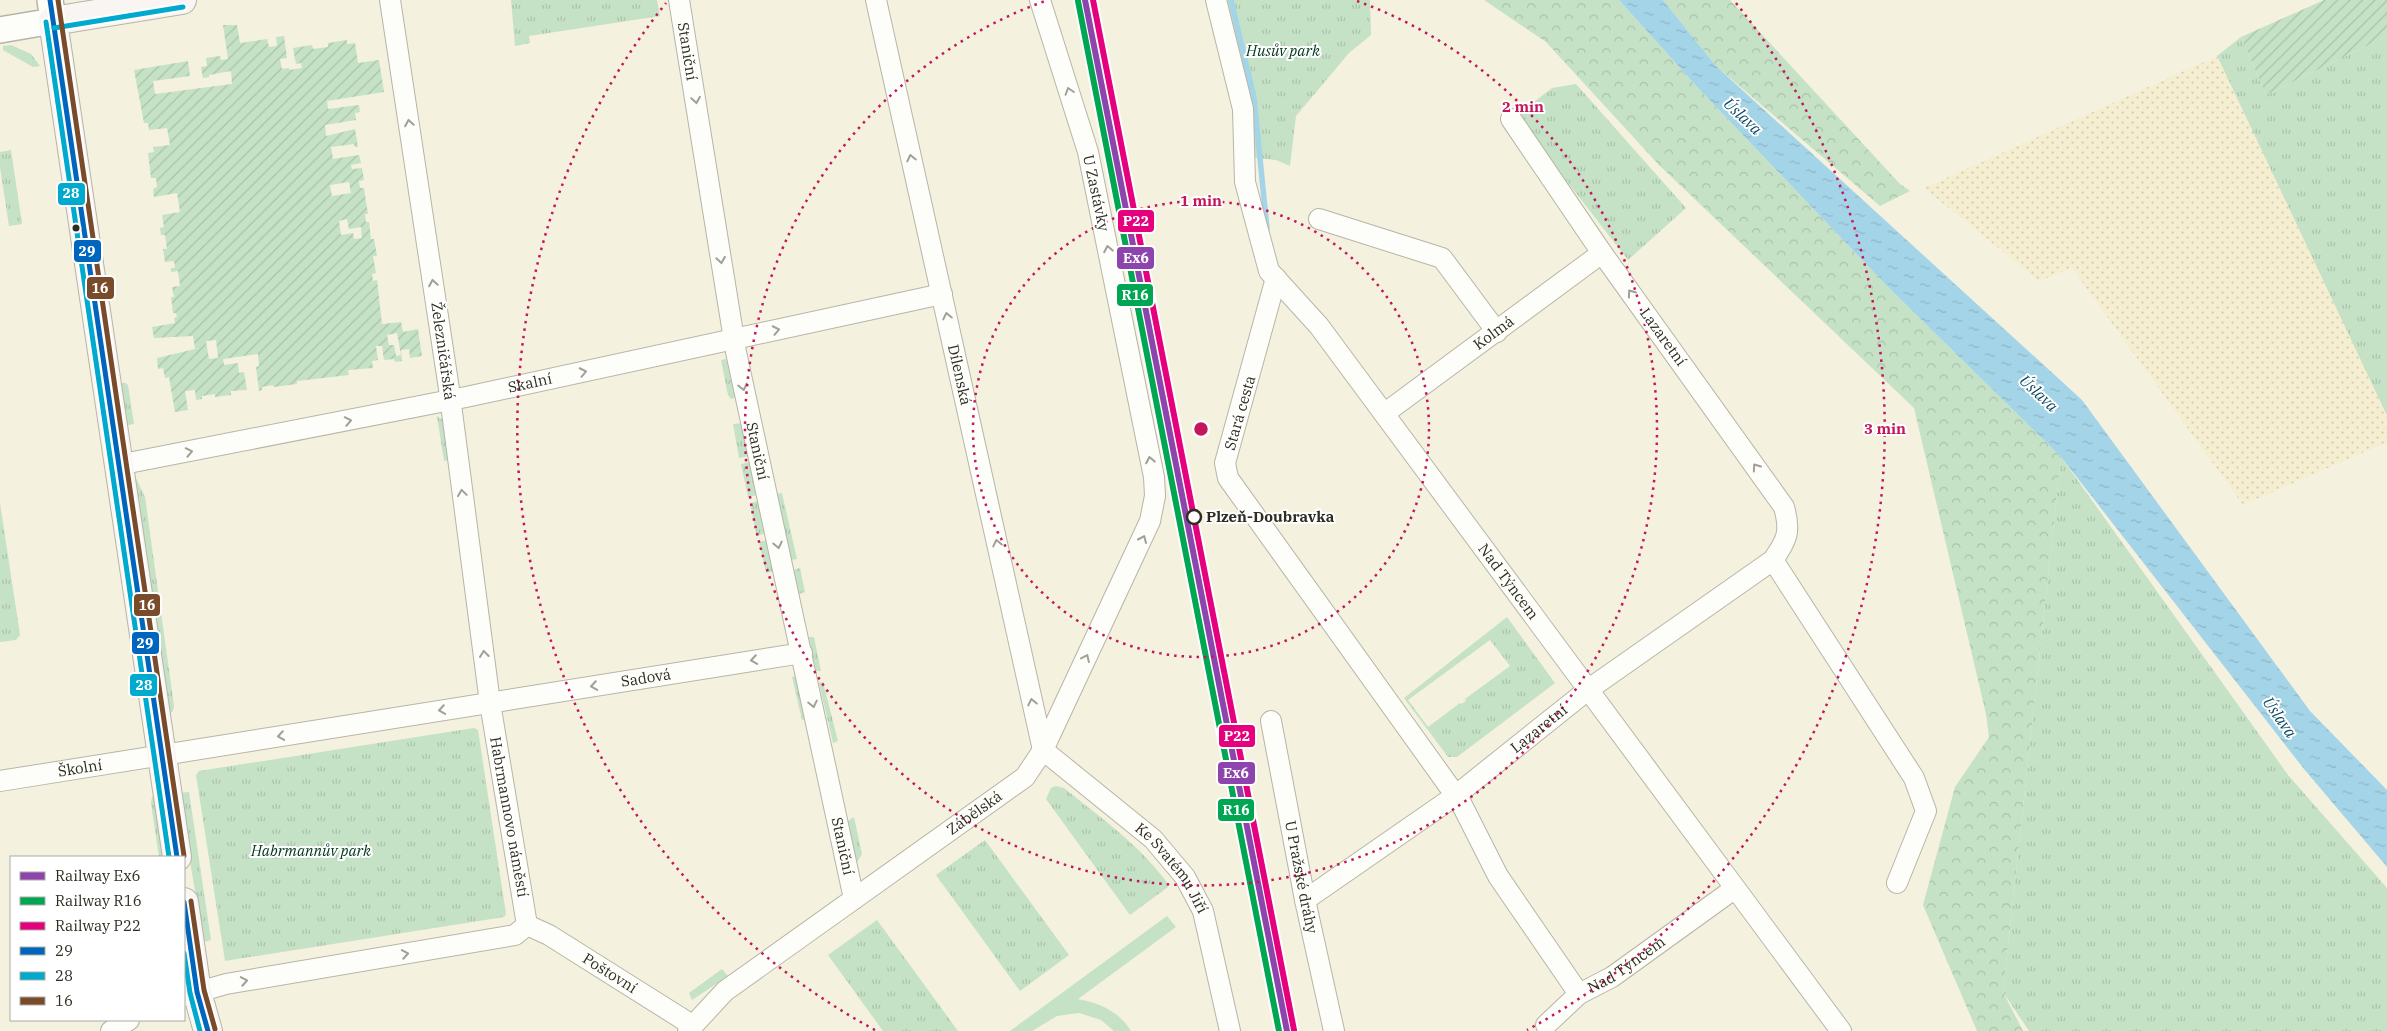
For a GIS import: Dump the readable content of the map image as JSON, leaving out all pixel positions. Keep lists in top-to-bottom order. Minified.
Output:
{"streets":{"street":["Staniční","U Zastávky","Kolmá","Lazaretní","Železničářská","Dílenská","Skalní","Stará cesta","Nad Týncem","Sadová","Školní","Zábělská","Habrmannovo náměstí","Ke Svatému Jiří","U Pražské dráhy","Poštovní"]},"crossings":[["Staniční","Skalní"],["Staniční","Sadová"],["Staniční","Zábělská"],["U Zastávky","Zábělská"],["Kolmá","Lazaretní"],["Kolmá","Nad Týncem"],["Lazaretní","Stará cesta"],["Lazaretní","Nad Týncem"],["Lazaretní","U Pražské dráhy"],["Železničářská","Skalní"],["Železničářská","Sadová"],["Železničářská","Habrmannovo náměstí"],["Dílenská","Skalní"],["Dílenská","Zábělská"],["Dílenská","Ke Svatému Jiří"],["Stará cesta","Nad Týncem"],["Sadová","Habrmannovo náměstí"],["Zábělská","Ke Svatému Jiří"],["Zábělská","Poštovní"],["Habrmannovo náměstí","Poštovní"]],"one_way":["Staniční","Železničářská","Dílenská","Skalní","Sadová","Zábělská"],"water":["Úslava"],"parks":["Husův park","Habrmannův park"],"places":["Plzeň-Doubravka"],"lines":["rail line Ex6","rail line P22","transit line 29","transit line 16","rail line R16","transit line 28"],"legend":["Railway Ex6","Railway R16","Railway P22","29","28","16"],"rings":["2 min","1 min","3 min"]}
